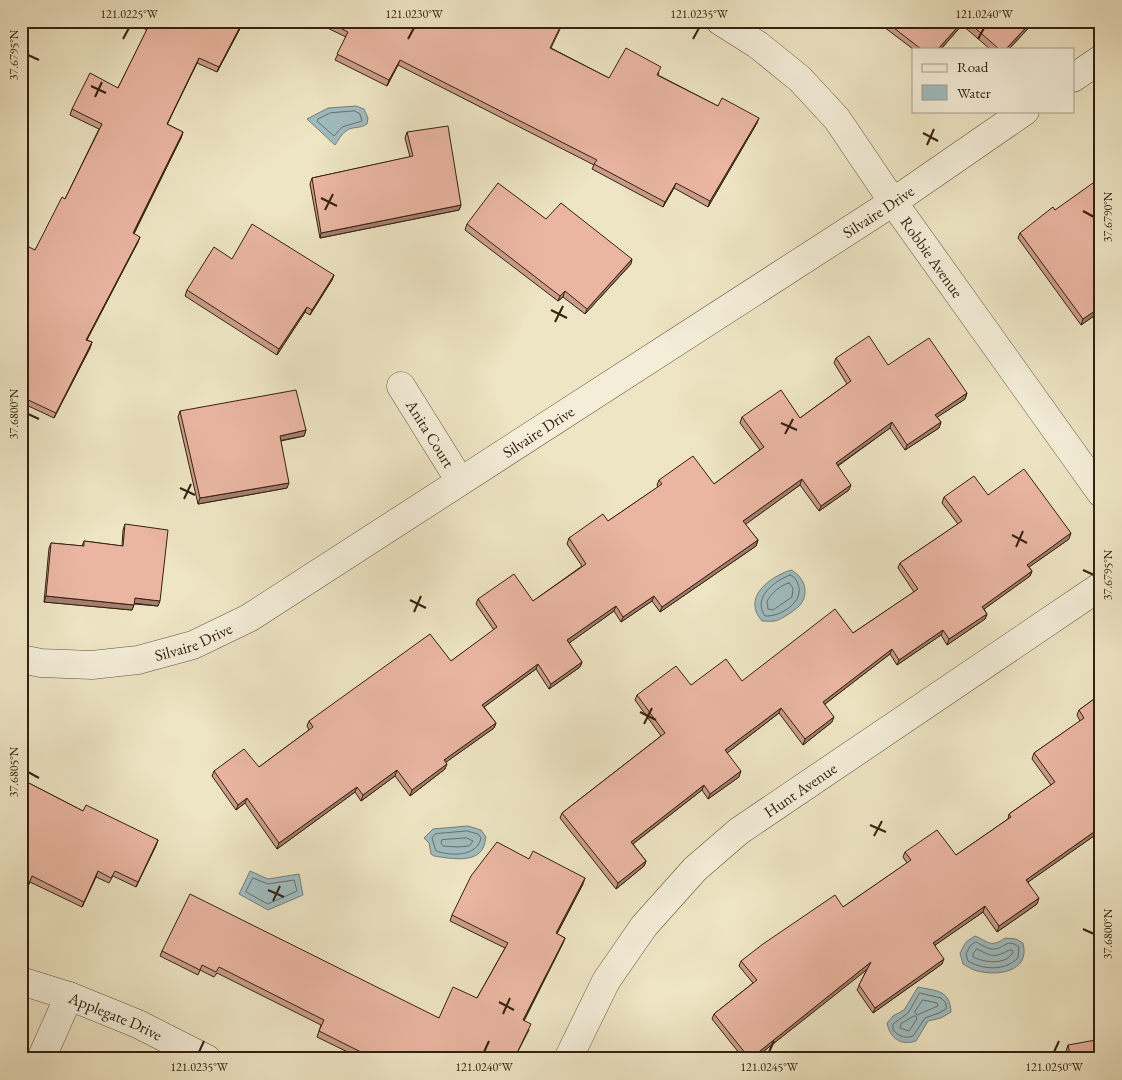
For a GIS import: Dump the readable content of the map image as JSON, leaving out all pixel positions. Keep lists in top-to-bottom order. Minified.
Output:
{"streets":{"street":["Silvaire Drive","Robbie Avenue","Anita Court","Hunt Avenue","Applegate Drive"]},"crossings":[["Silvaire Drive","Robbie Avenue"],["Silvaire Drive","Anita Court"]],"legend":["Road","Water"],"coordinates":["121.0225°W","121.0230°W","121.0235°W","121.0240°W","37.6795°N","37.6790°N","37.6800°N","37.6805°N","121.0245°W","121.0250°W"]}
